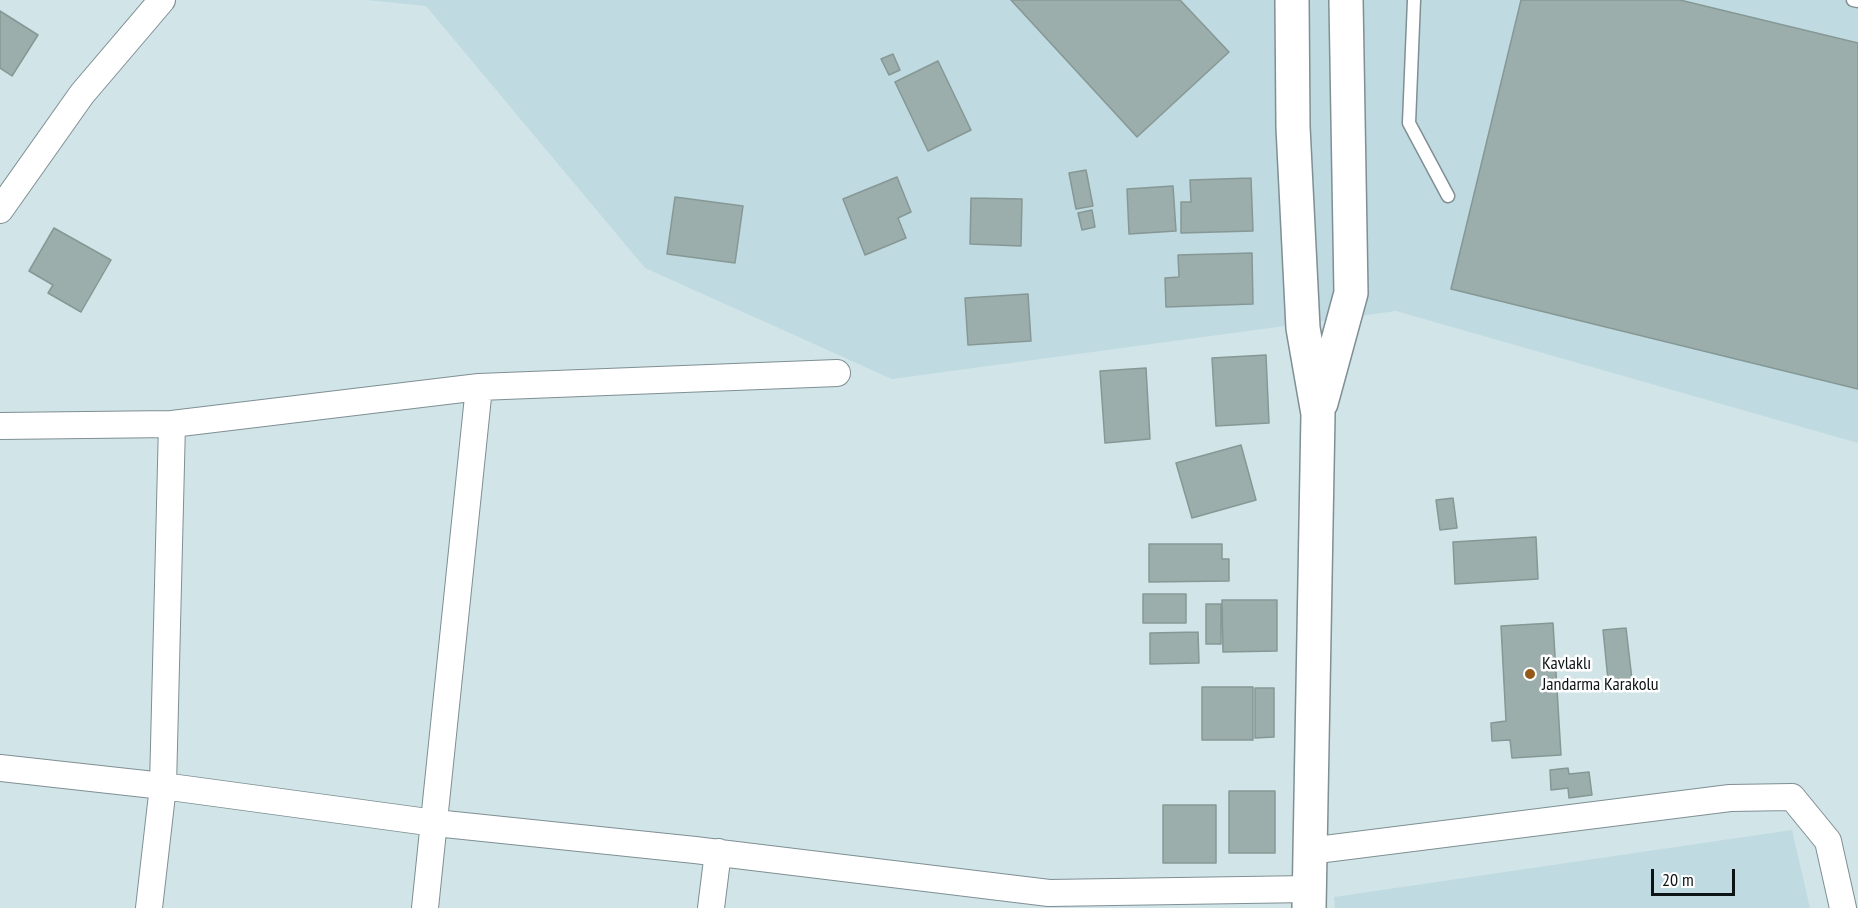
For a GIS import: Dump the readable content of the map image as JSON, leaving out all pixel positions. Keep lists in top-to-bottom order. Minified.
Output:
{"places":["Kavlaklı Jandarma Karakolu"],"scale_bar":"20 m"}
